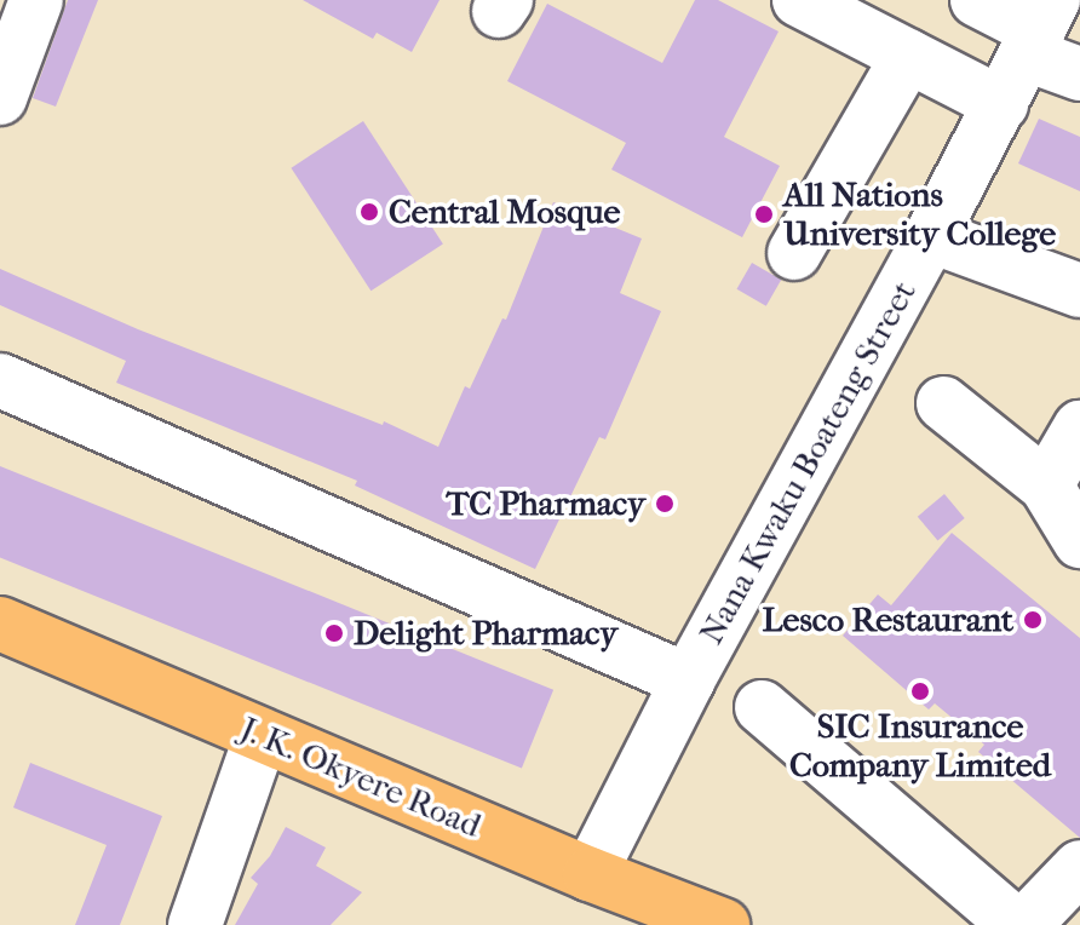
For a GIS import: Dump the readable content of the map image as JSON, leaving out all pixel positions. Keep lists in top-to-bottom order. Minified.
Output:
{"streets":{"main road":["J. K. Okyere Road"],"street":["Nana Kwaku Boateng Street"]},"crossings":[["Nana Kwaku Boateng Street","J. K. Okyere Road"]],"places":["Central Mosque","All Nations University College","TC Pharmacy","Lesco Restaurant","Delight Pharmacy","SIC Insurance Company Limited"]}
